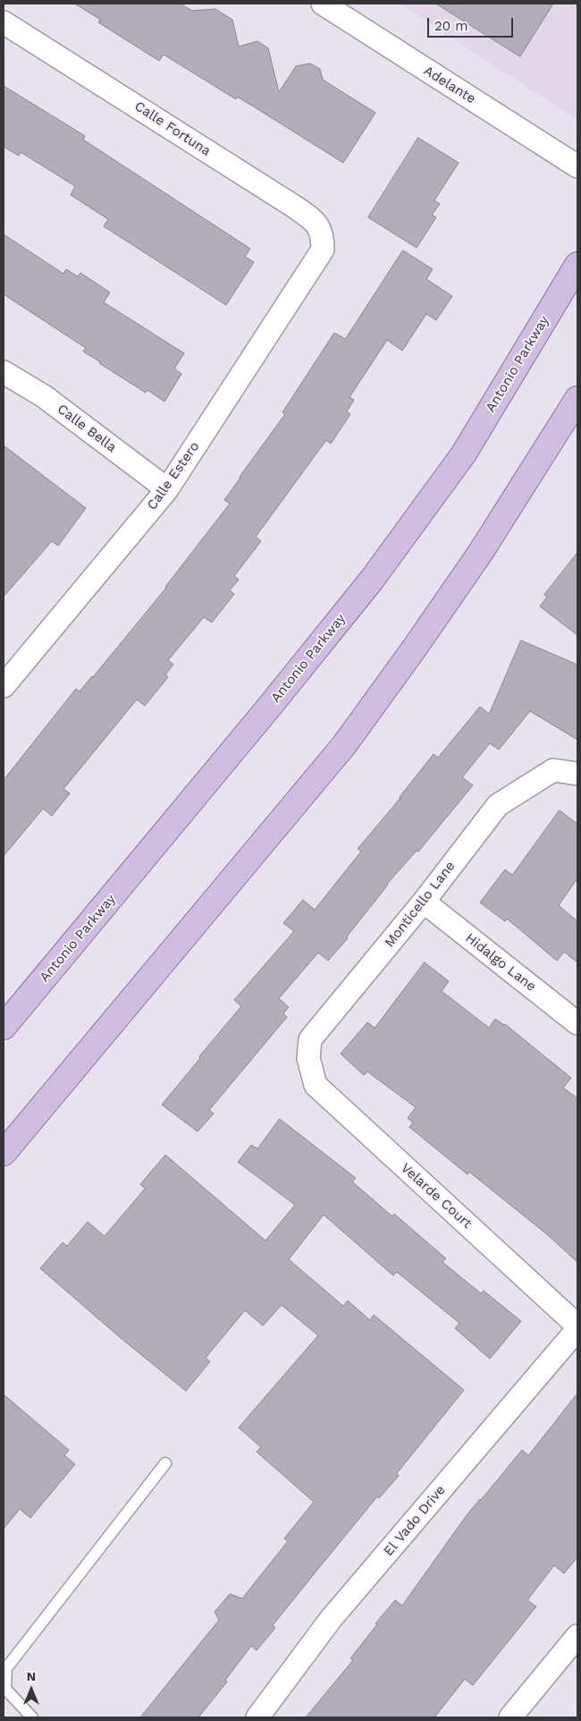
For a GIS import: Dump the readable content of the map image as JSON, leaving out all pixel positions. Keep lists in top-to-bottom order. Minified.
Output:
{"streets":{"main road":["Antonio Parkway"],"street":["Adelante","Calle Fortuna","Calle Bella","Calle Estero","Monticello Lane","Hidalgo Lane","Velarde Court","El Vado Drive"]},"crossings":[["Calle Fortuna","Calle Estero"],["Calle Bella","Calle Estero"],["Monticello Lane","Hidalgo Lane"],["Monticello Lane","Velarde Court"]],"scale_bar":"20 m","north":"top"}
